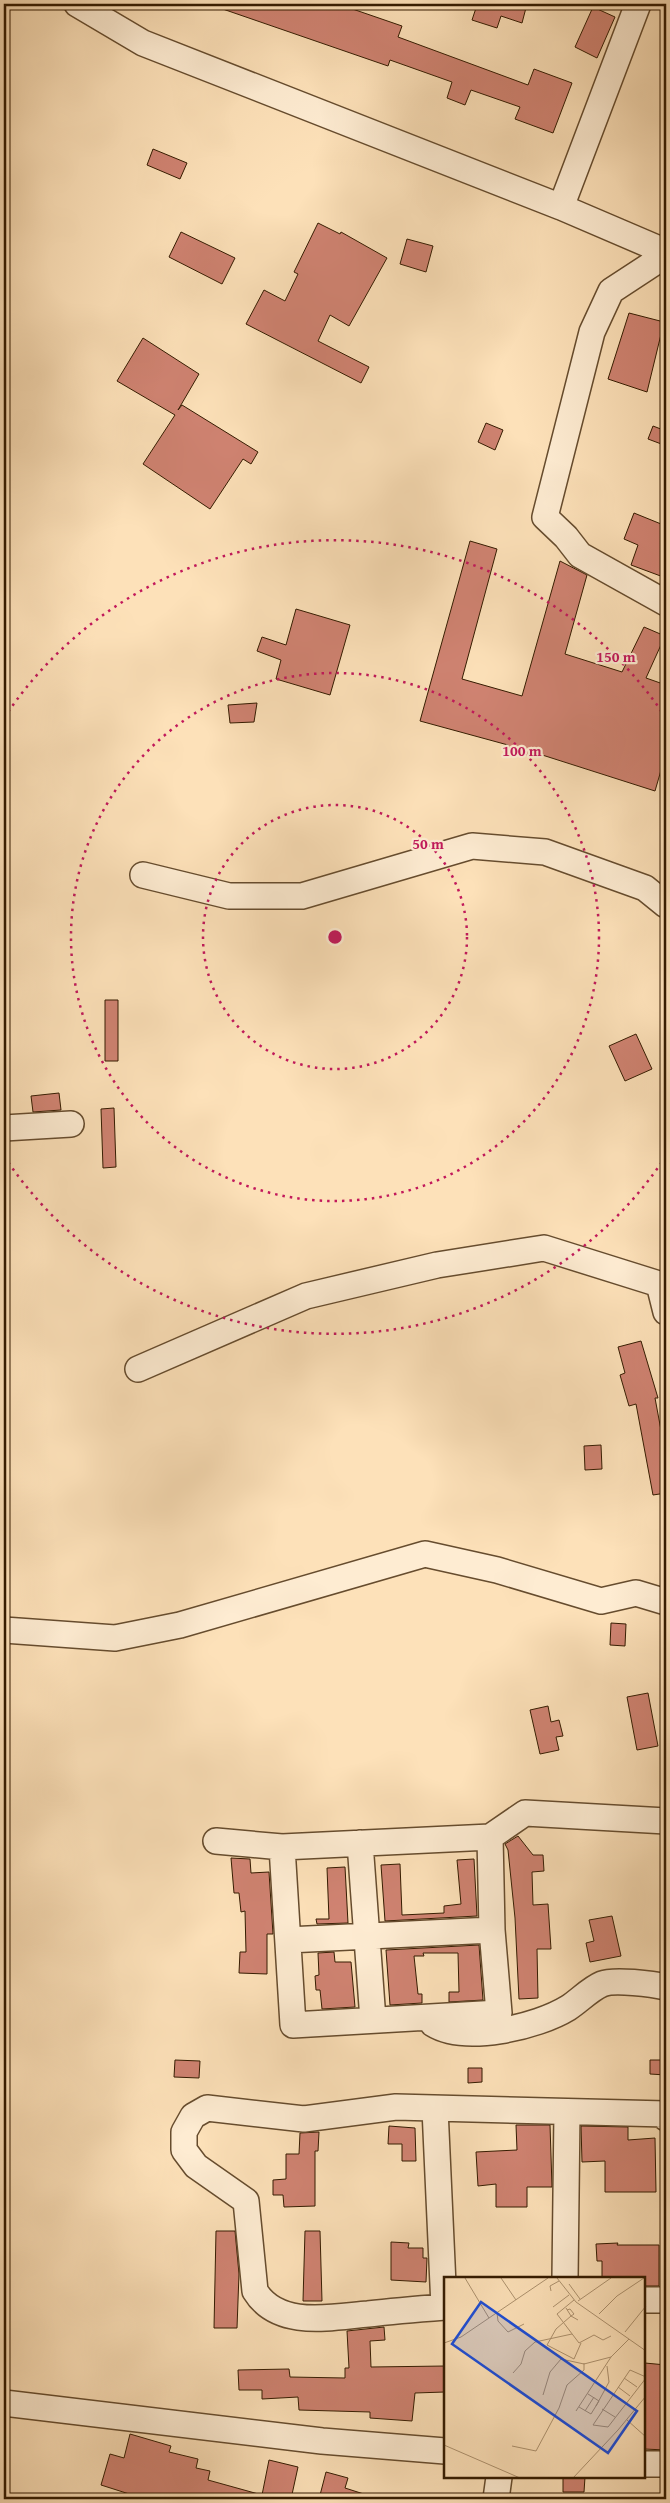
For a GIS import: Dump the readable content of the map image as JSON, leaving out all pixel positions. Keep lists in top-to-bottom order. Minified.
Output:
{"rings":["150 m","100 m","50 m"]}
